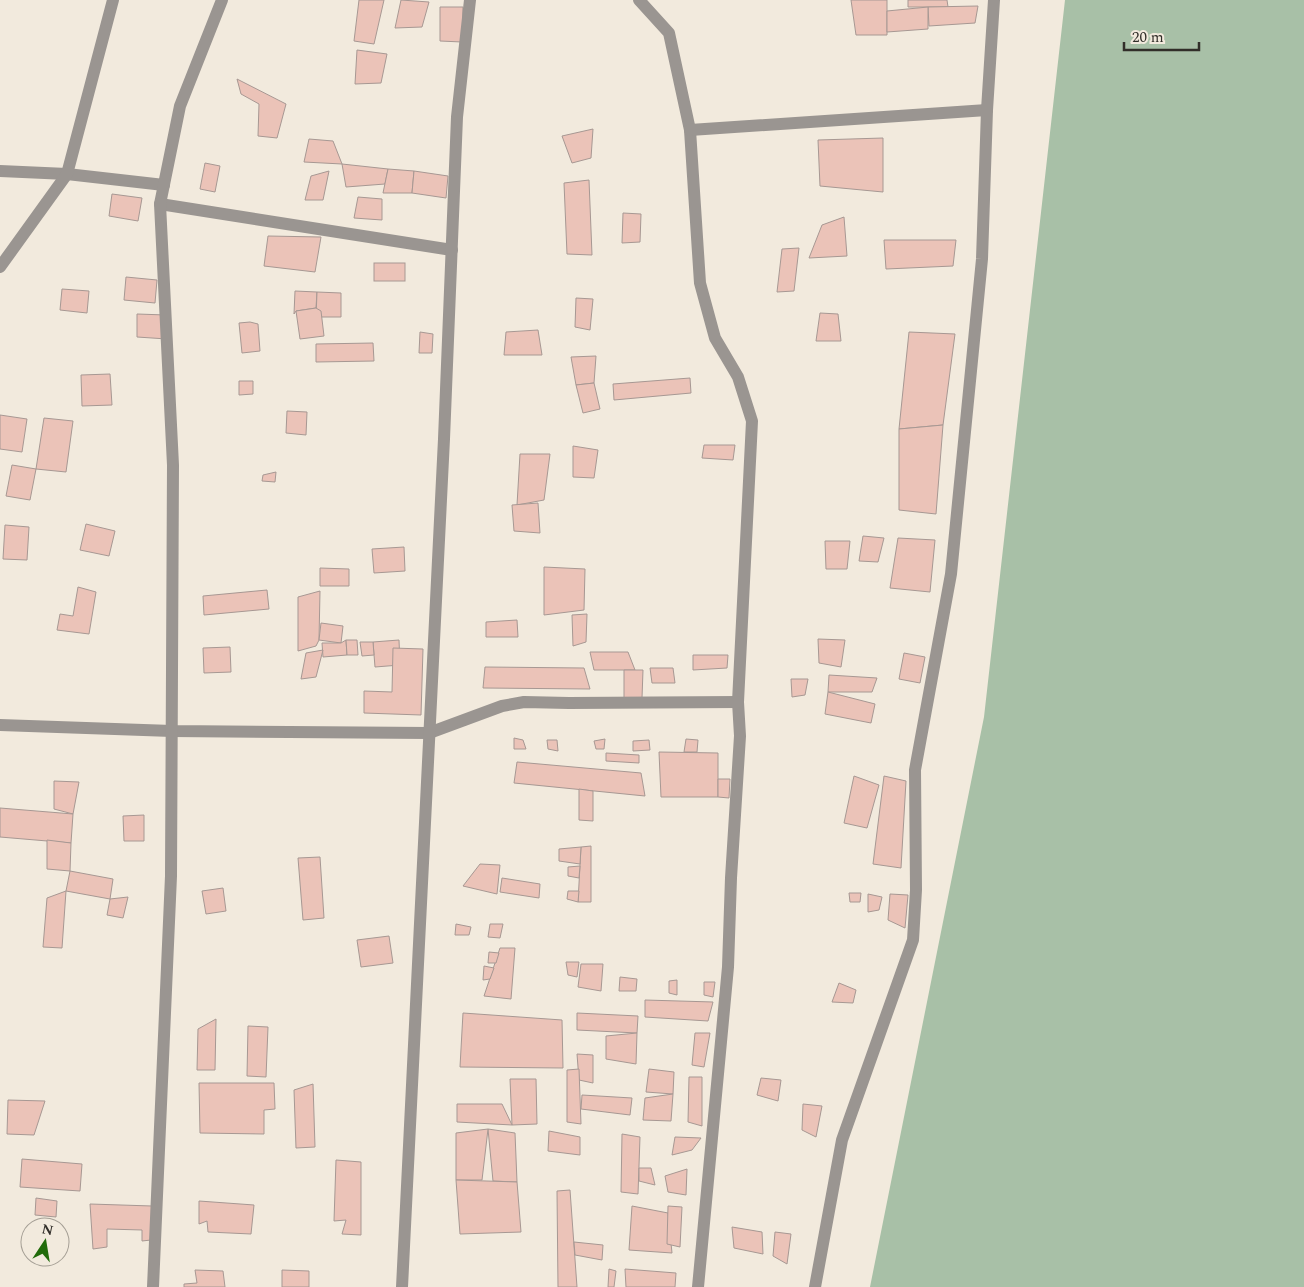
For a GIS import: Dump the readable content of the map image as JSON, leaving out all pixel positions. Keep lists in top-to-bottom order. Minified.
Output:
{"scale_bar":"20 m","north":"top"}
